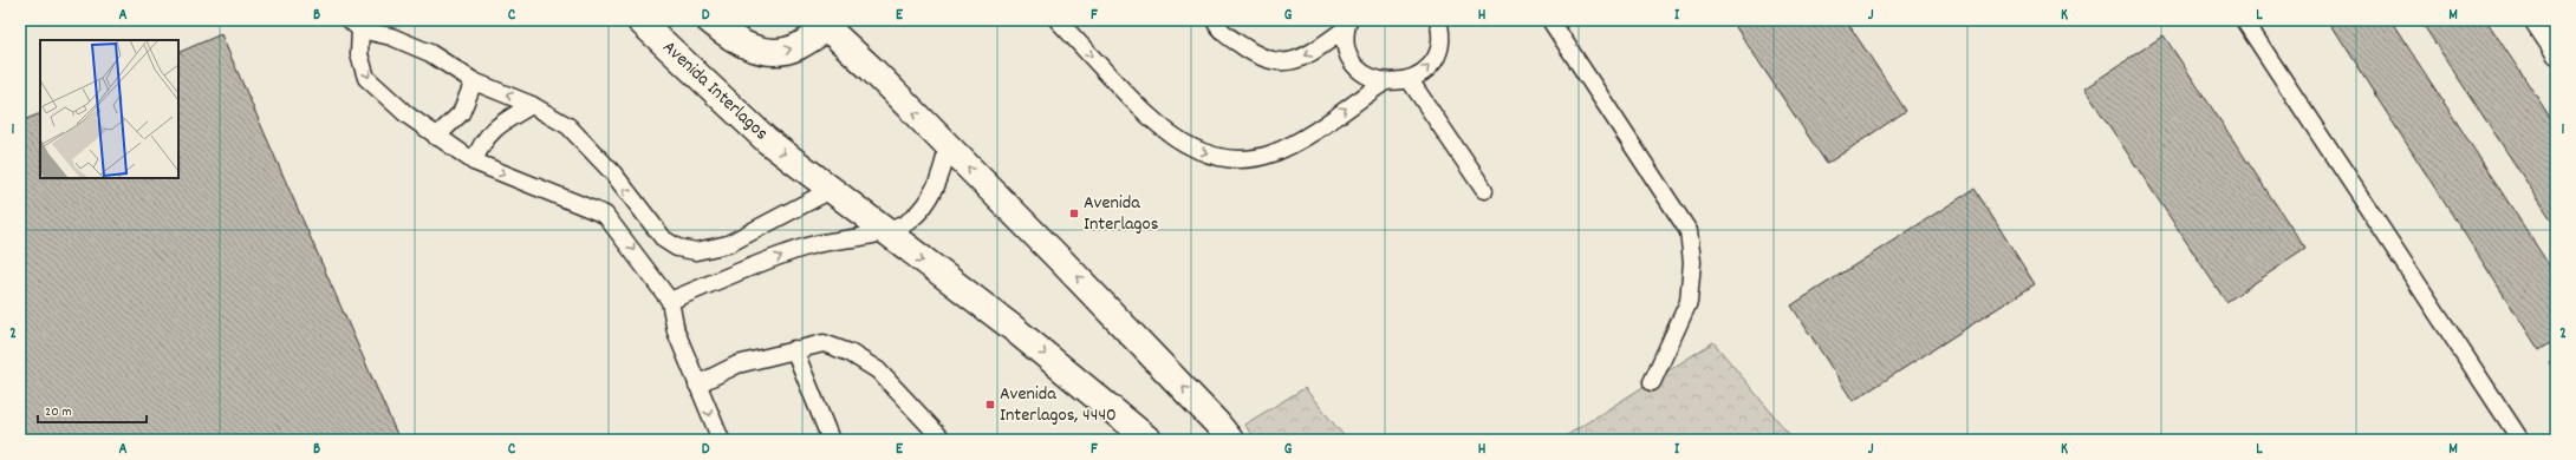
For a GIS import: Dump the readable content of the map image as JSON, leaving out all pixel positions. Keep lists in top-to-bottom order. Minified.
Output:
{"streets":{"main road":["Avenida Interlagos"]},"places":{"transit":["Avenida Interlagos","Avenida Interlagos, 4440"]},"scale_bar":"20 m","grid":{"columns":["A","B","C","D","E","F","G","H","I","J","K","L","M"],"rows":["1","2"]}}
